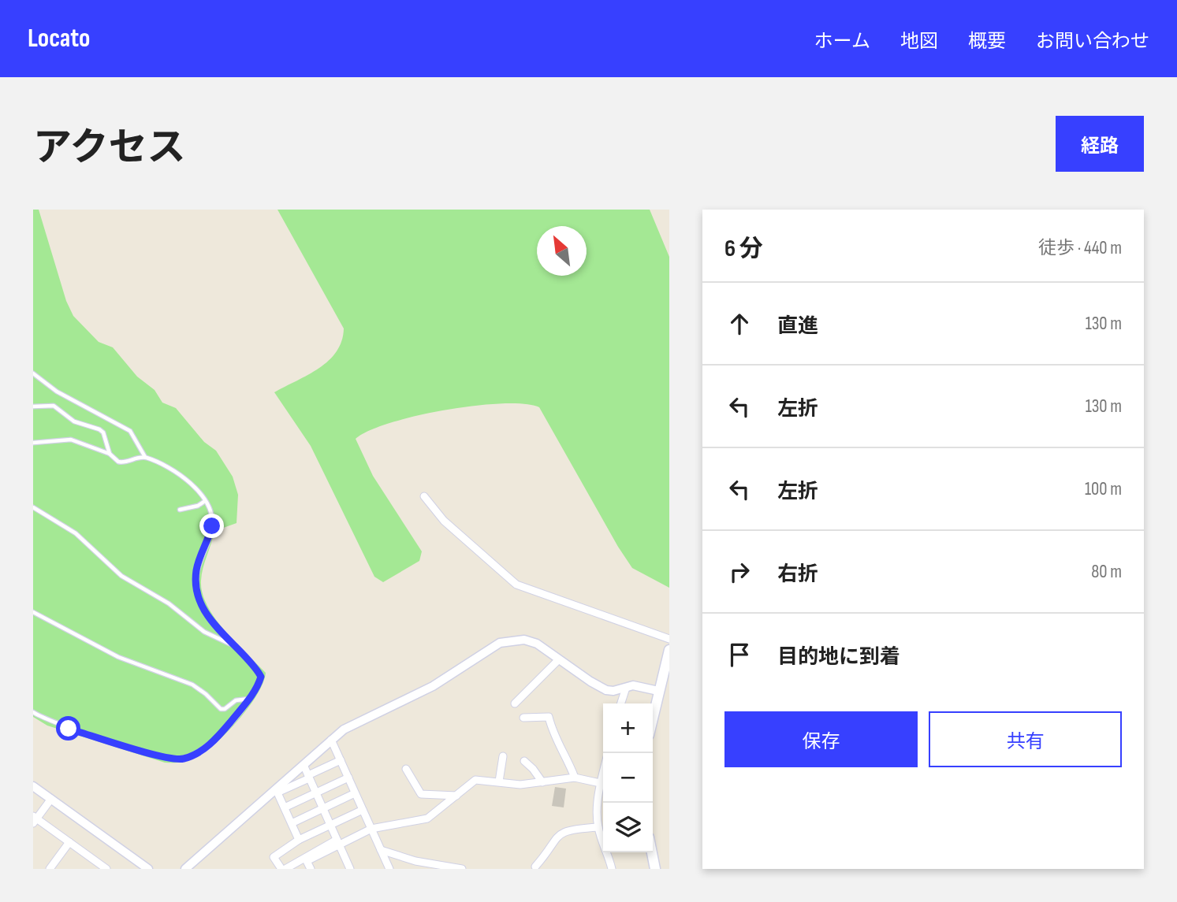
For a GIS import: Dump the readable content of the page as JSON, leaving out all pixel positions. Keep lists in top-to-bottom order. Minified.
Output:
{"north":"top left","page":{"header":"Locato","nav":["ホーム","地図","概要","お問い合わせ"],"title":"アクセス","buttons":["経路",["保存","共有"]],"heading":["6 分","徒歩 · 440 m"],"list":[["直進","130 m"],["左折","130 m"],["左折","100 m"],["右折","80 m"],"目的地に到着"],"map_buttons":["+","−"]}}
